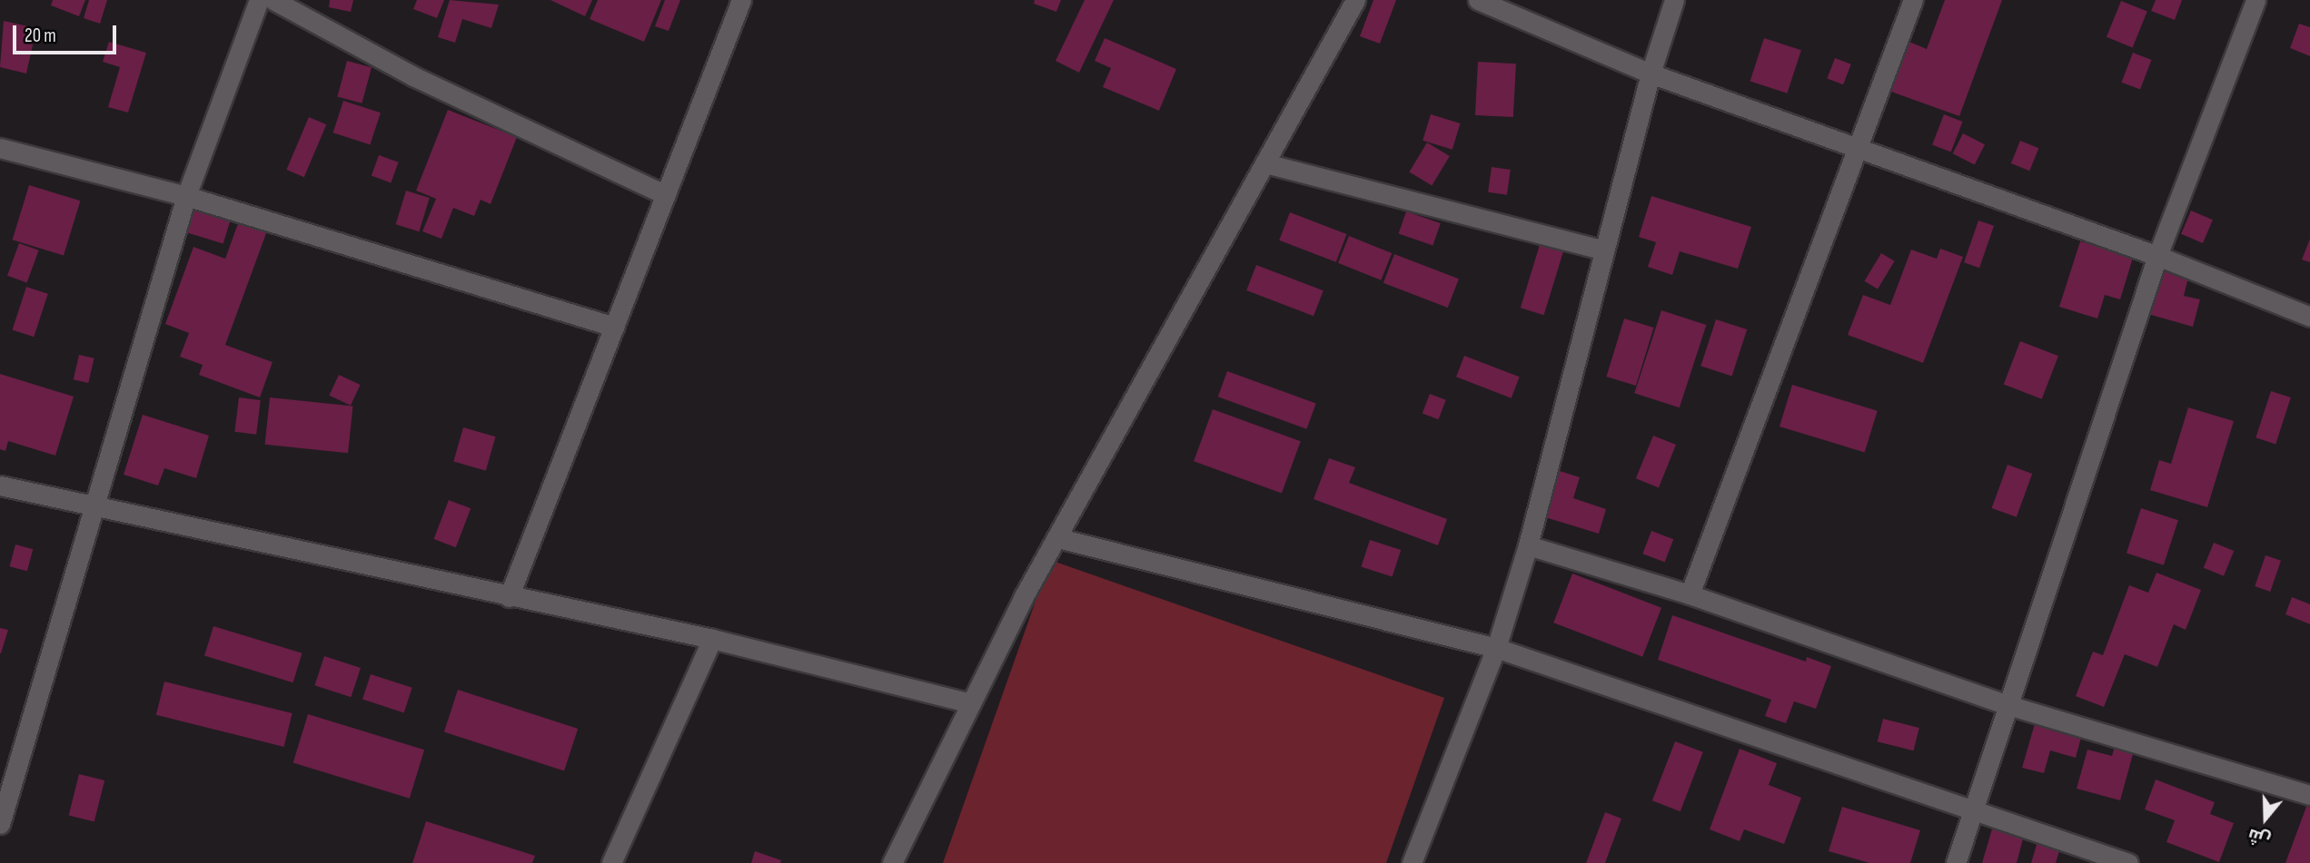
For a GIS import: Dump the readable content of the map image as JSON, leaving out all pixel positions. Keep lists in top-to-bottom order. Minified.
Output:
{"scale_bar":"20 m","north":"bottom"}
